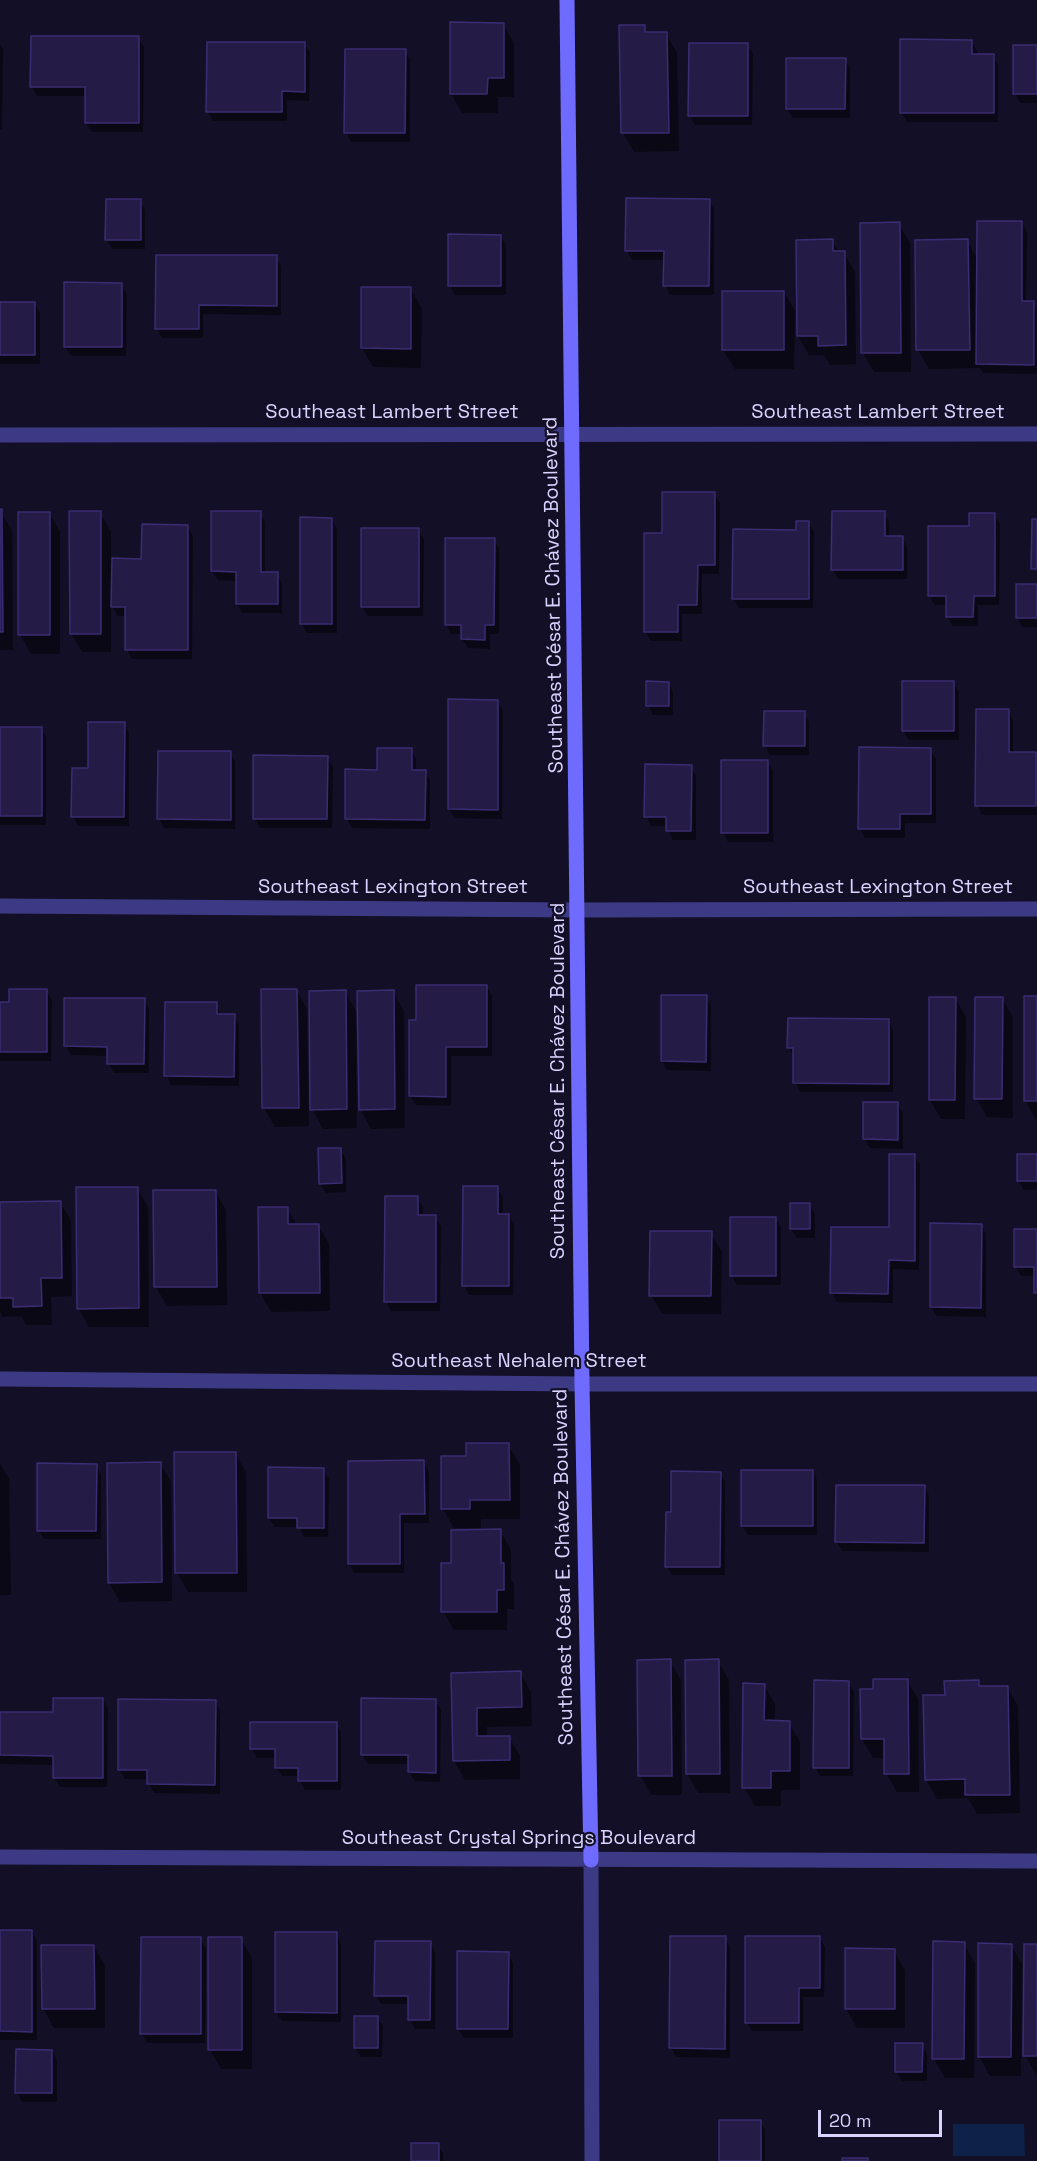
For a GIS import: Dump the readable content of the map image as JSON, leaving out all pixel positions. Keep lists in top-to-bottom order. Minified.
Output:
{"streets":{"street":["Southeast Lambert Street","Southeast César E. Chávez Boulevard","Southeast Lexington Street","Southeast Nehalem Street","Southeast Crystal Springs Boulevard"]},"crossings":[["Southeast Lambert Street","Southeast César E. Chávez Boulevard"],["Southeast César E. Chávez Boulevard","Southeast Lexington Street"],["Southeast César E. Chávez Boulevard","Southeast Nehalem Street"],["Southeast César E. Chávez Boulevard","Southeast Crystal Springs Boulevard"]],"scale_bar":"20 m"}
